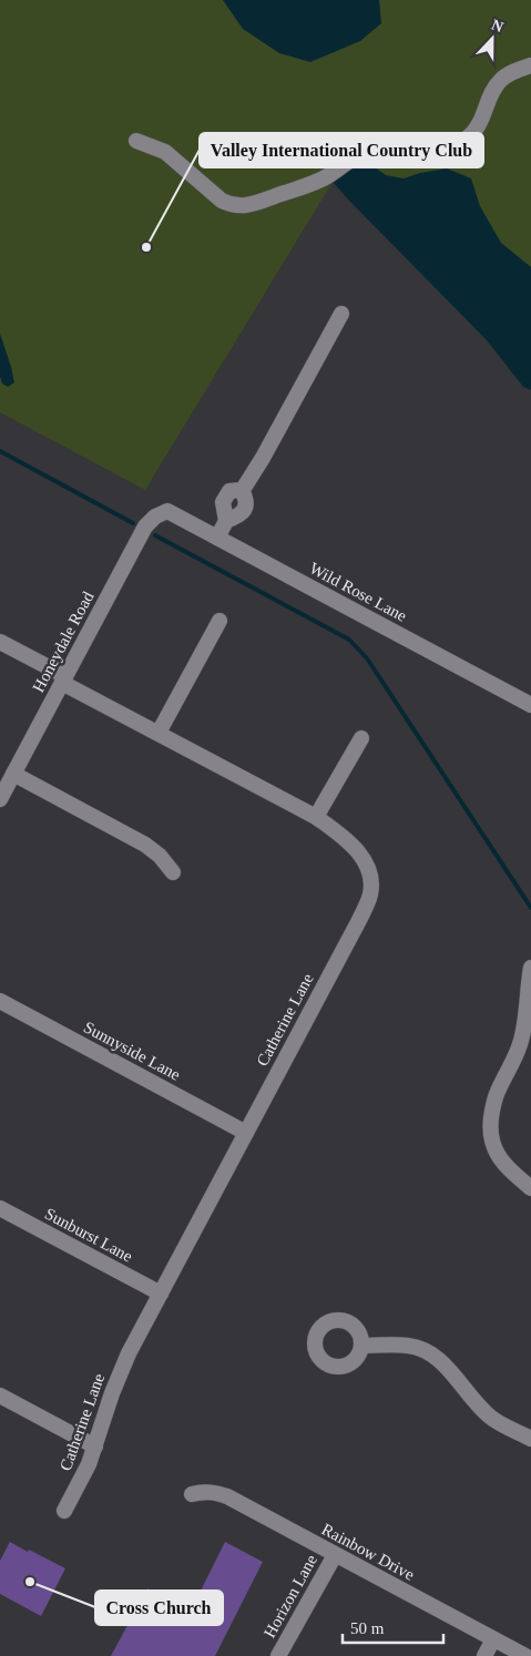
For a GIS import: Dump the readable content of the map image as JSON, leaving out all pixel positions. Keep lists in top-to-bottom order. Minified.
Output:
{"streets":{"street":["Wild Rose Lane","Honeydale Road","Catherine Lane","Sunnyside Lane","Sunburst Lane","Rainbow Drive","Horizon Lane"]},"crossings":[["Wild Rose Lane","Honeydale Road"],["Honeydale Road","Catherine Lane"],["Catherine Lane","Sunnyside Lane"],["Catherine Lane","Sunburst Lane"],["Rainbow Drive","Horizon Lane"]],"places":["Valley International Country Club","Cross Church"],"scale_bar":"50 m","north":"top"}
